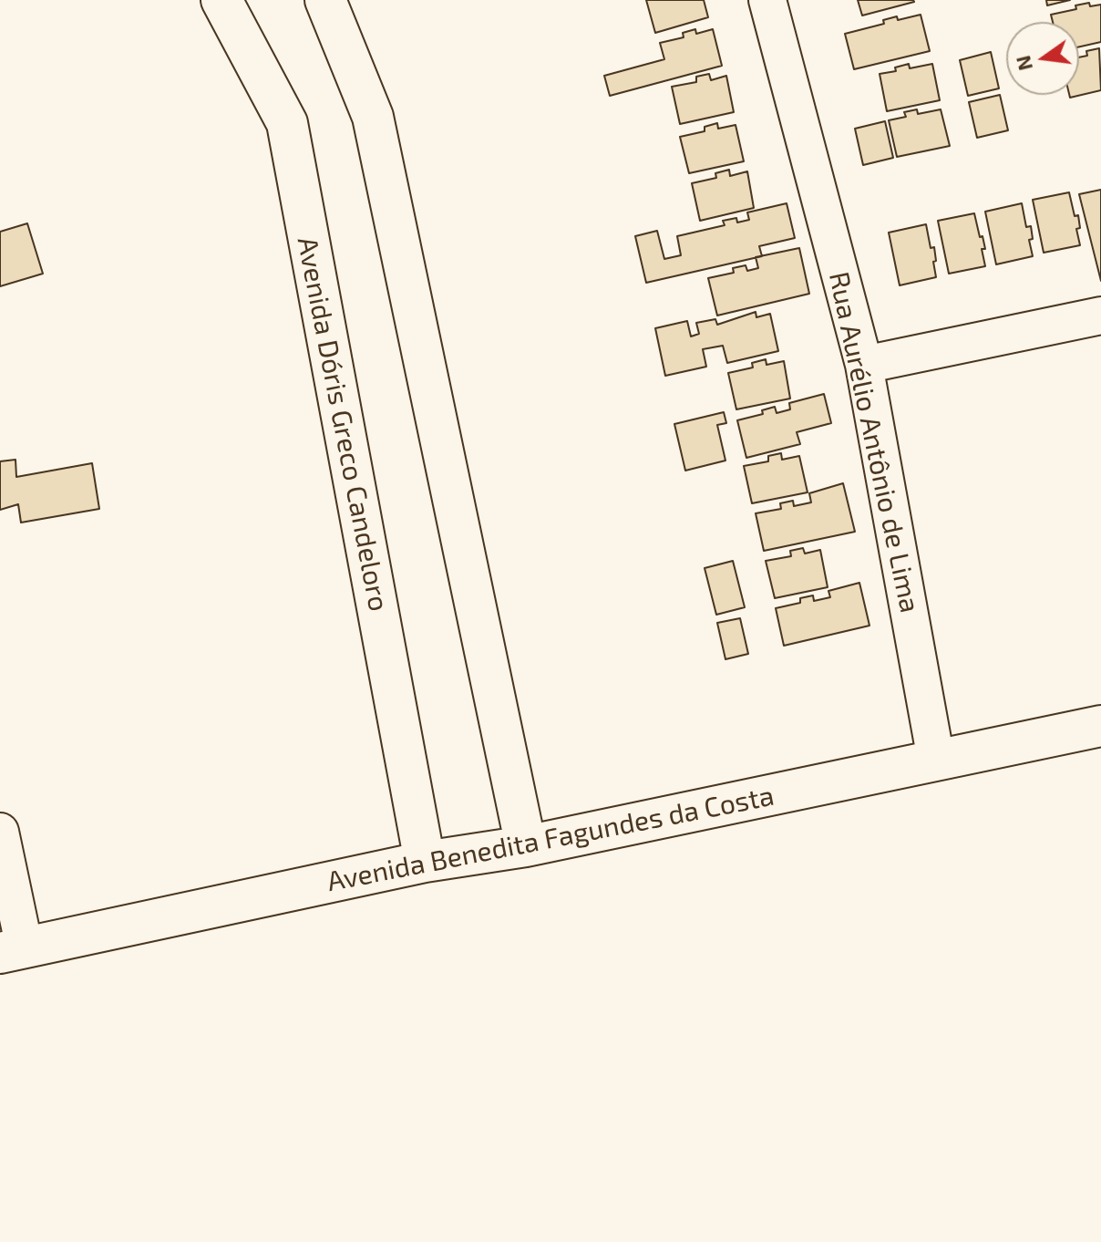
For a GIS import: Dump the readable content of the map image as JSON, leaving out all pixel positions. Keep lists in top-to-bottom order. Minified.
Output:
{"streets":{"street":["Avenida Dóris Greco Candeloro","Rua Aurélio Antônio de Lima","Avenida Benedita Fagundes da Costa"]},"crossings":[["Avenida Dóris Greco Candeloro","Avenida Benedita Fagundes da Costa"],["Rua Aurélio Antônio de Lima","Avenida Benedita Fagundes da Costa"]],"north":"left"}
